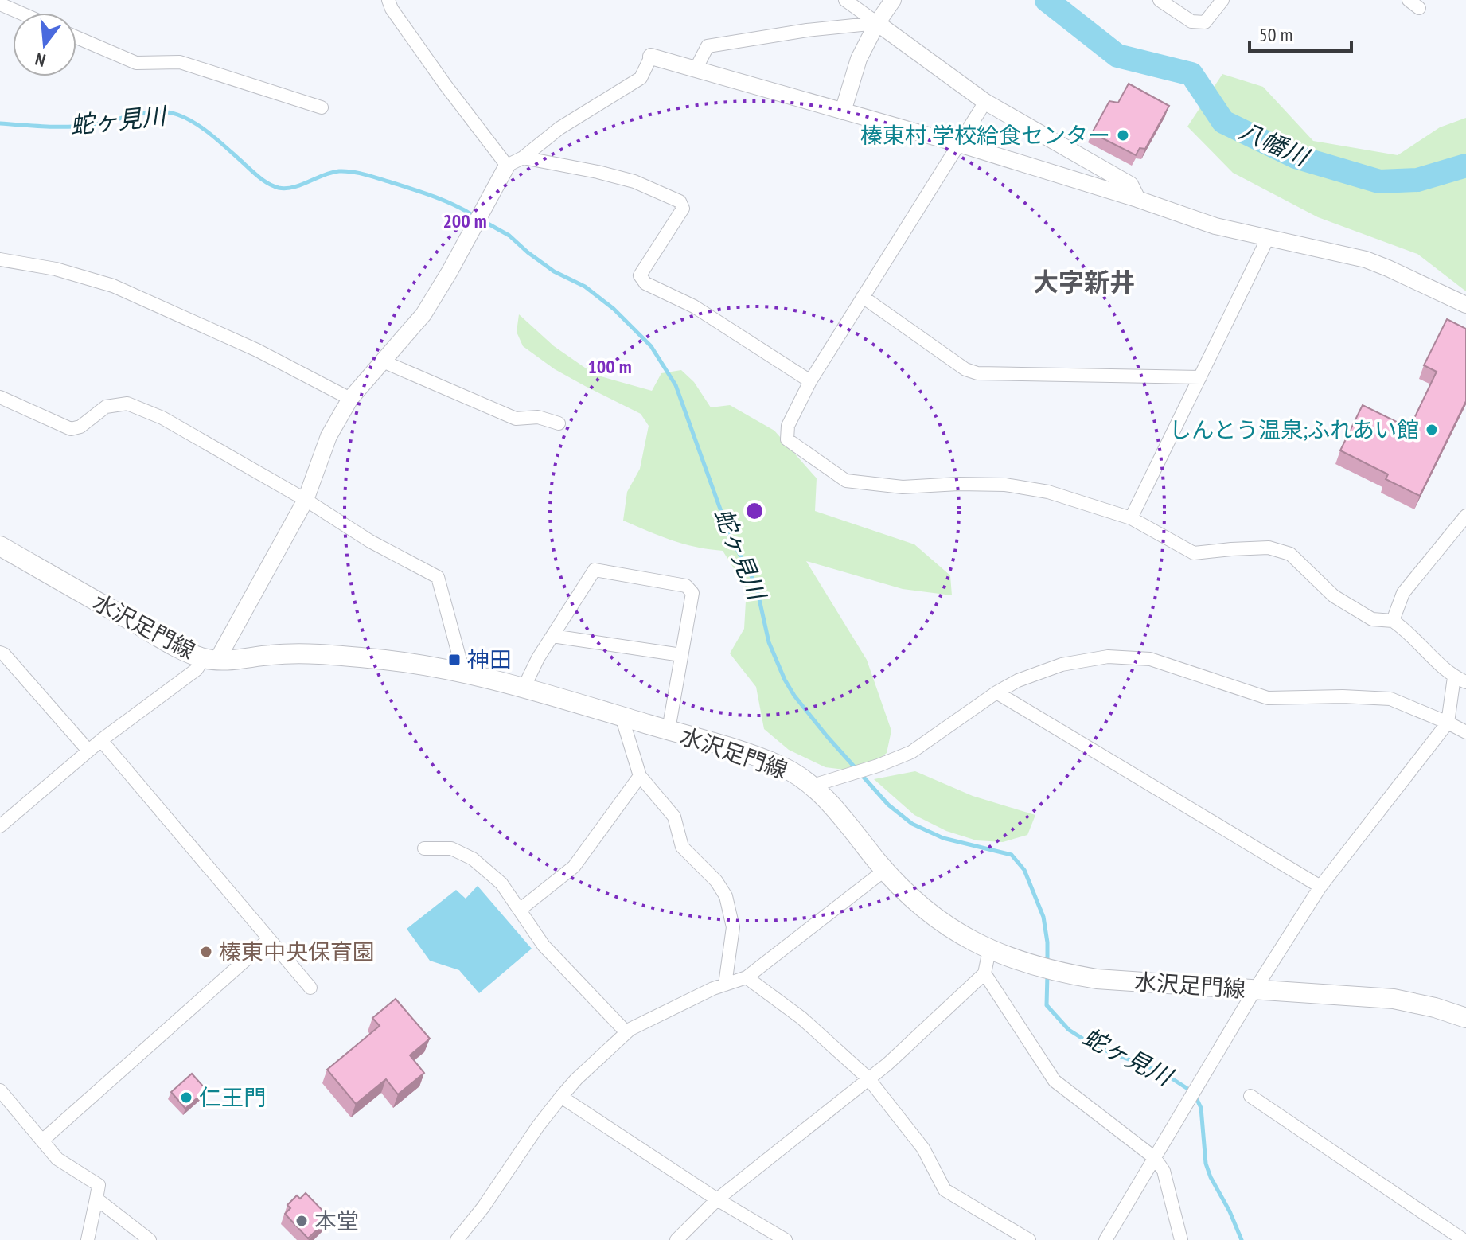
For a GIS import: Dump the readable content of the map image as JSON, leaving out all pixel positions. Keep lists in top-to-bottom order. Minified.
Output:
{"streets":{"main road":["水沢足門線"]},"districts":["大字新井"],"water":["蛇ヶ見川","八幡川"],"places":{"other":["榛東村 学校給食センター","しんとう温泉;ふれあい館","榛東中央保育園","仁王門","本堂"],"transit":["神田"]},"scale_bar":"50 m","north":"bottom","rings":["200 m","100 m"]}
